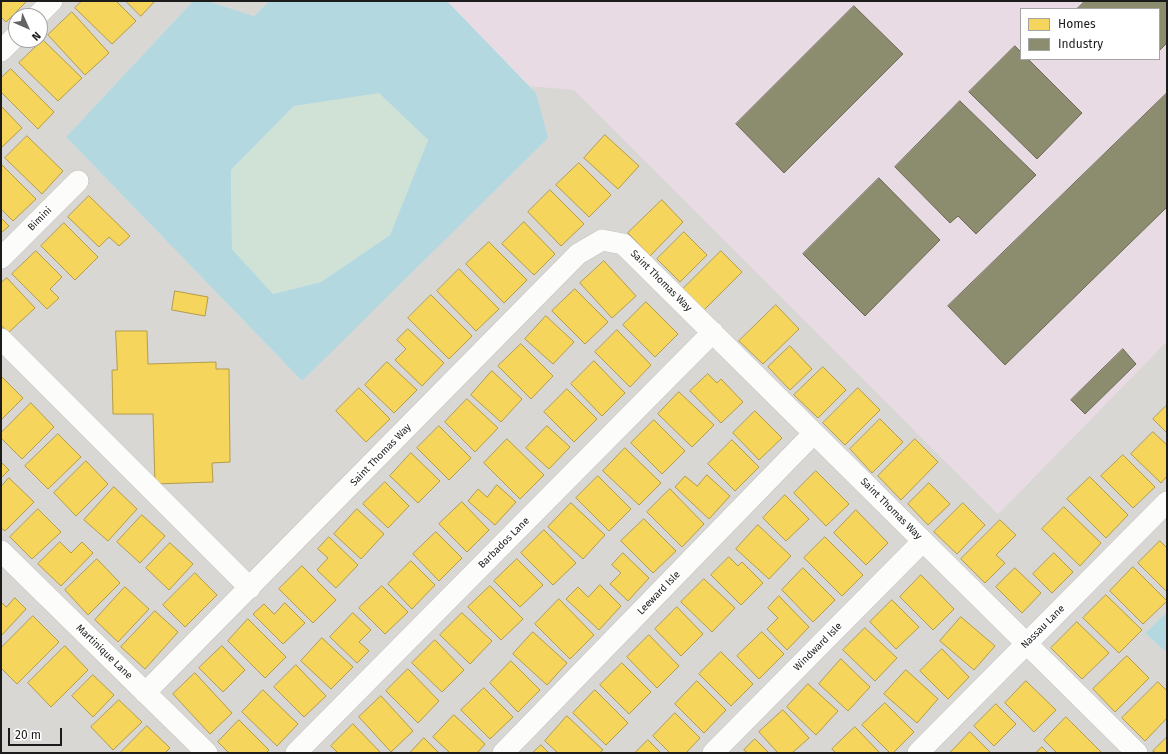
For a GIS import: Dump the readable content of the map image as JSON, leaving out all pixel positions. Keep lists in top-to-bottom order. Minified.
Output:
{"streets":{"street":["Bimini","Saint Thomas Way","Barbados Lane","Leeward Isle","Nassau Lane","Windward Isle","Martinique Lane"]},"crossings":[["Saint Thomas Way","Barbados Lane"],["Saint Thomas Way","Leeward Isle"],["Saint Thomas Way","Nassau Lane"],["Saint Thomas Way","Windward Isle"],["Saint Thomas Way","Martinique Lane"]],"legend":["Homes","Industry"],"scale_bar":"20 m","north":"bottom right"}
